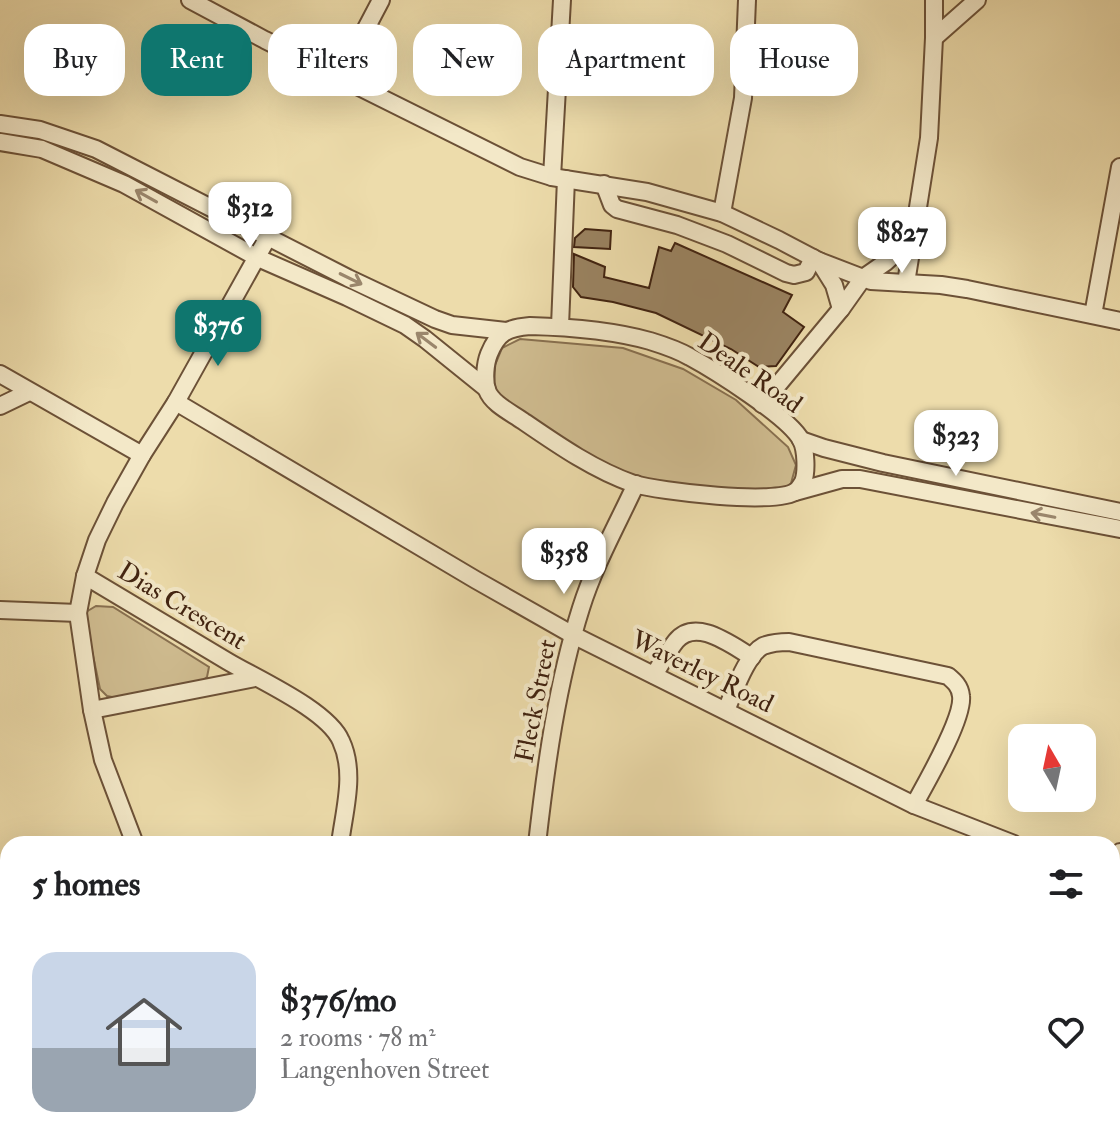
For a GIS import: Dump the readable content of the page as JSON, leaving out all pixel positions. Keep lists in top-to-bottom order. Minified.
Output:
{"streets":{"street":["Deale Road","Dias Crescent","Waverley Road","Fleck Street"]},"crossings":[["Waverley Road","Fleck Street"]],"north":"top","page":{"chip":["Buy","Rent","Filters","New","Apartment","House"],"price":["$312","$827","$376","$323","$358"],"heading":"5 homes","list":[{"name":"$376/mo","note":"2 rooms · 78 m² · Langenhoven Street"}]}}
